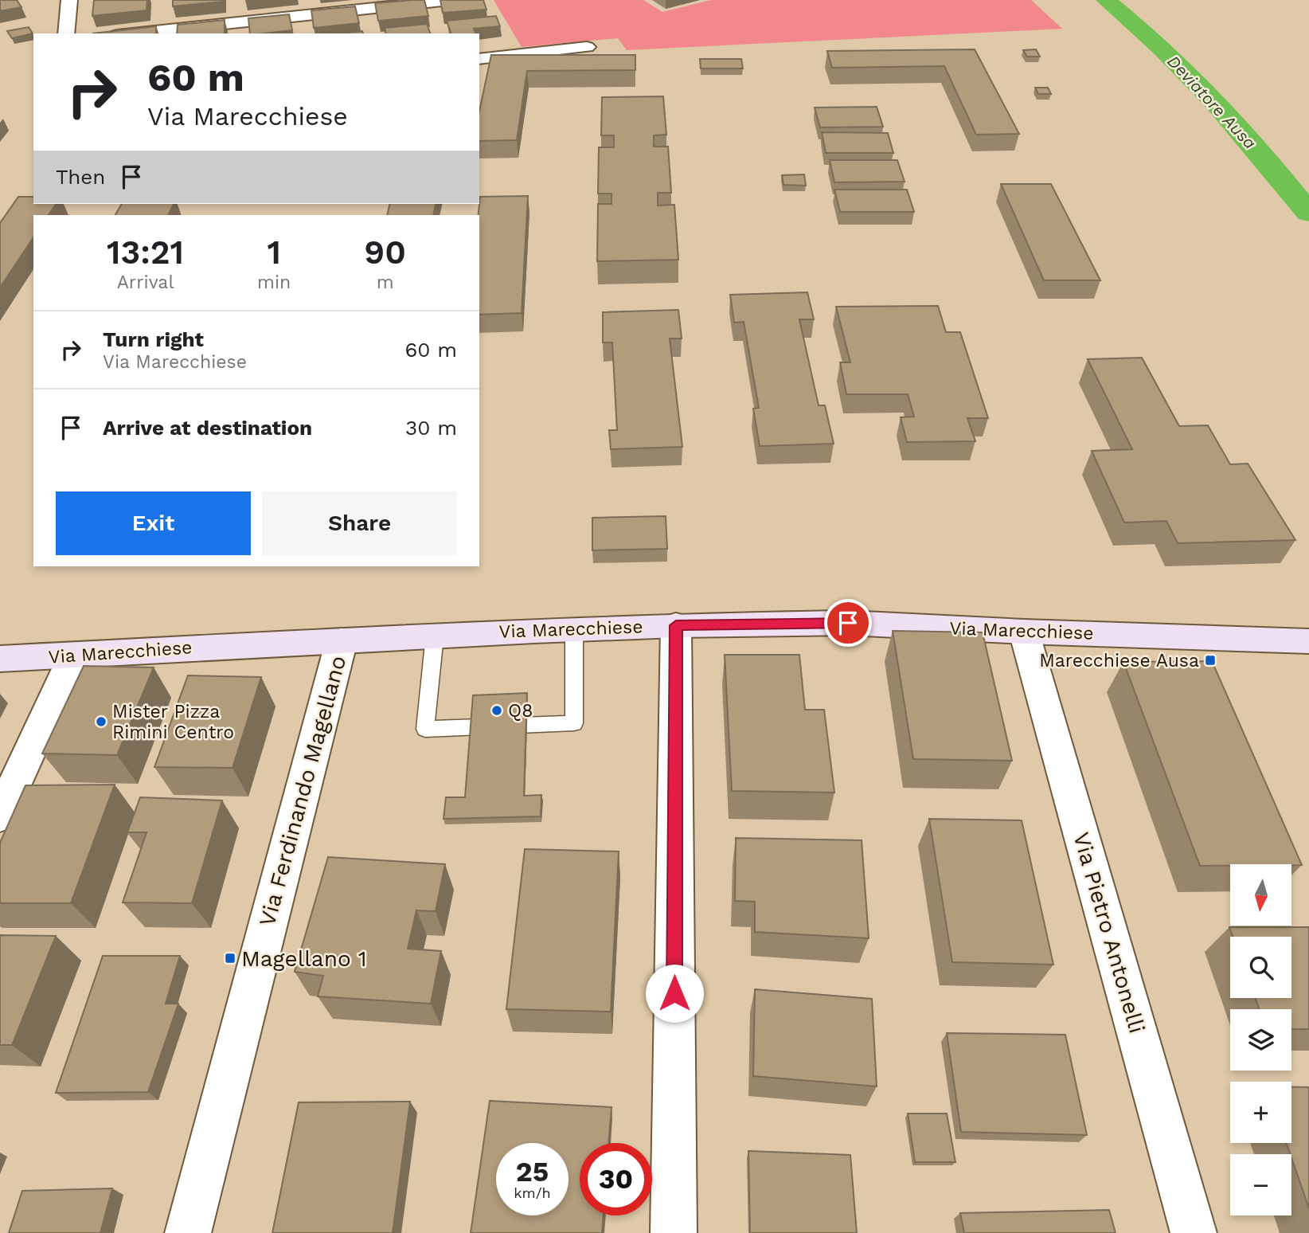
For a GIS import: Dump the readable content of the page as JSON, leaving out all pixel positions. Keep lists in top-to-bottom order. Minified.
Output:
{"streets":{"main road":["Via Marecchiese"],"street":["Via Ferdinando Magellano","Via Pietro Antonelli"]},"crossings":[["Via Marecchiese","Via Ferdinando Magellano"],["Via Marecchiese","Via Pietro Antonelli"]],"water":["Deviatore Ausa"],"places":{"transit":["Marecchiese Ausa","Magellano 1"],"other":["Q8","Mister Pizza Rimini Centro"]},"north":"bottom","page":{"turn":["60 m","Via Marecchiese"],"then":"Then","eta":["13:21","Arrival","1","min","90","m"],"list":[{"name":"Turn right","note":"Via Marecchiese","value":"60 m"},{"name":"Arrive at destination","value":"30 m"}],"buttons":["Exit","Share"],"map_buttons":["+","−"],"speed":"25 km/h","limit":"30"}}
